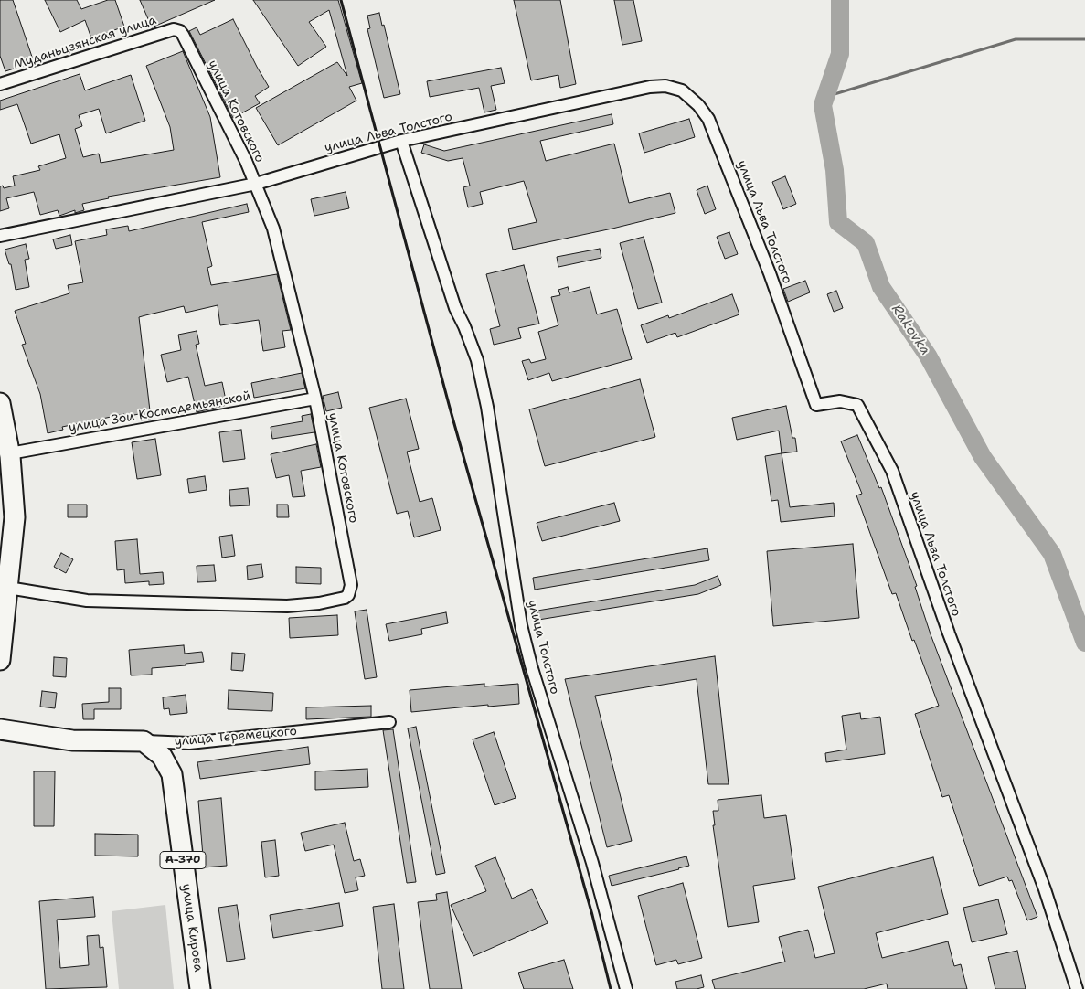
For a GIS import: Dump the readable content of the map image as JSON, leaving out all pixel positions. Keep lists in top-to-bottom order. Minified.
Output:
{"streets":{"highway":["улица Теремецкого","А-370","улица Кирова"],"street":["Муданьцзянская улица","улица Котовского","улица Льва Толстого","улица Зои Космодемьянской","улица Толстого"]},"crossings":[["Муданьцзянская улица","улица Котовского"],["улица Котовского","улица Льва Толстого"],["улица Котовского","улица Зои Космодемьянской"],["улица Льва Толстого","улица Толстого"],["улица Теремецкого","улица Кирова"]],"water":["Rakovka"]}
